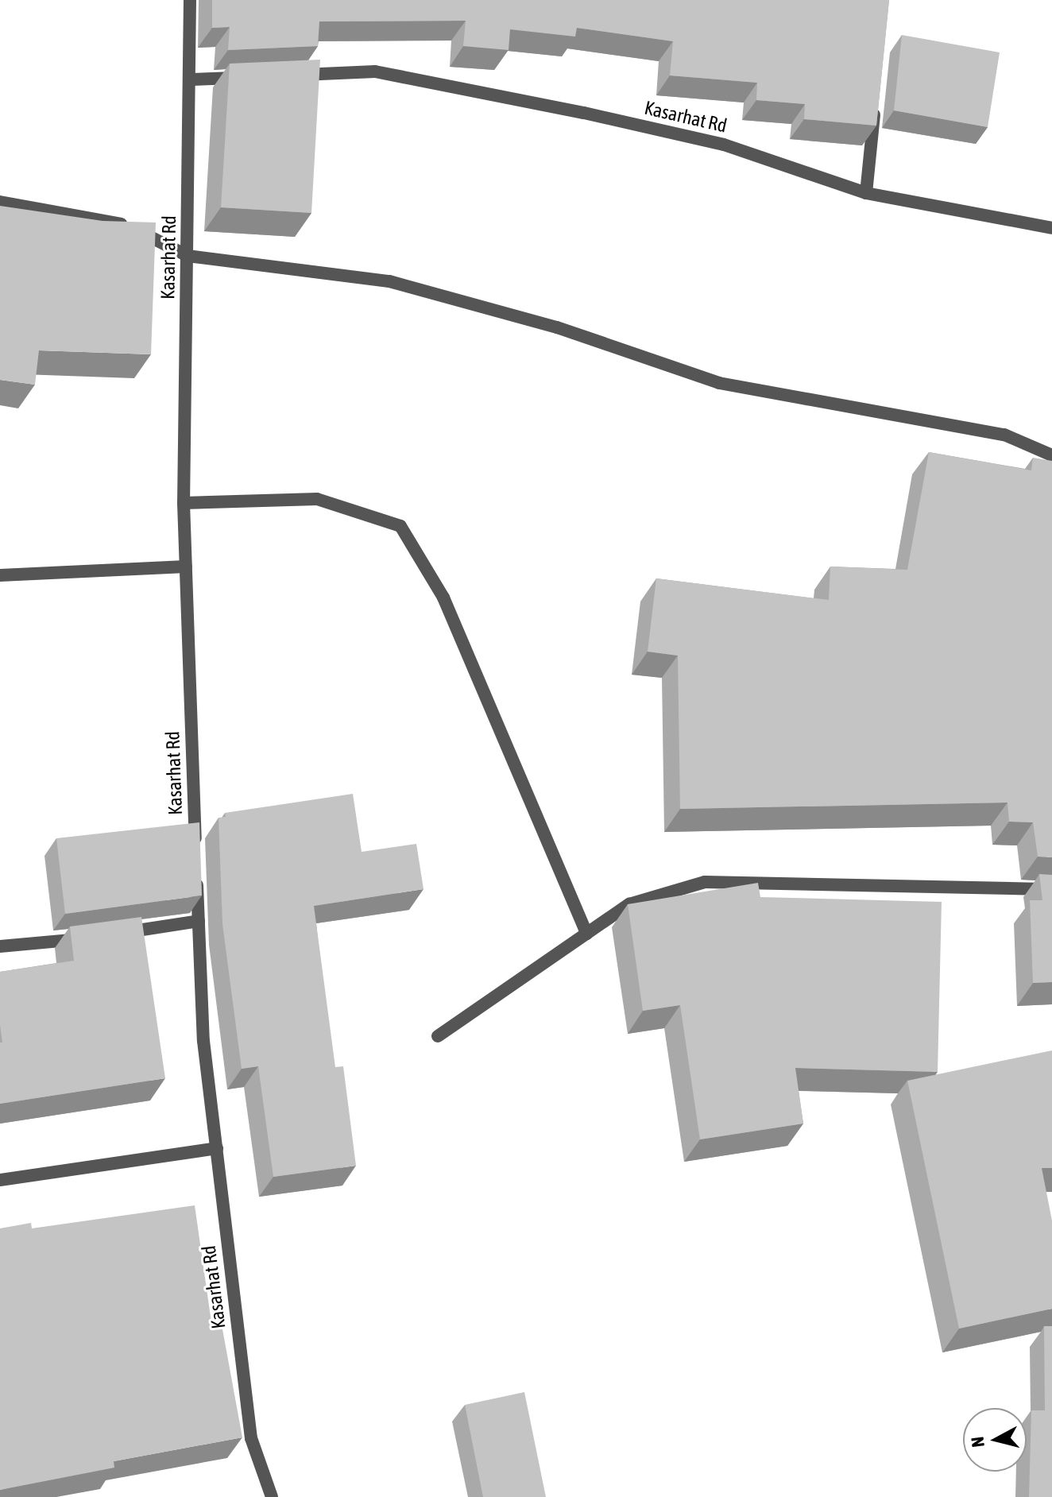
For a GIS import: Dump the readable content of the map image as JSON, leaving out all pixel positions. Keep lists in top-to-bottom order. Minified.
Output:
{"streets":{"street":["Kasarhat Rd"]},"north":"left"}
